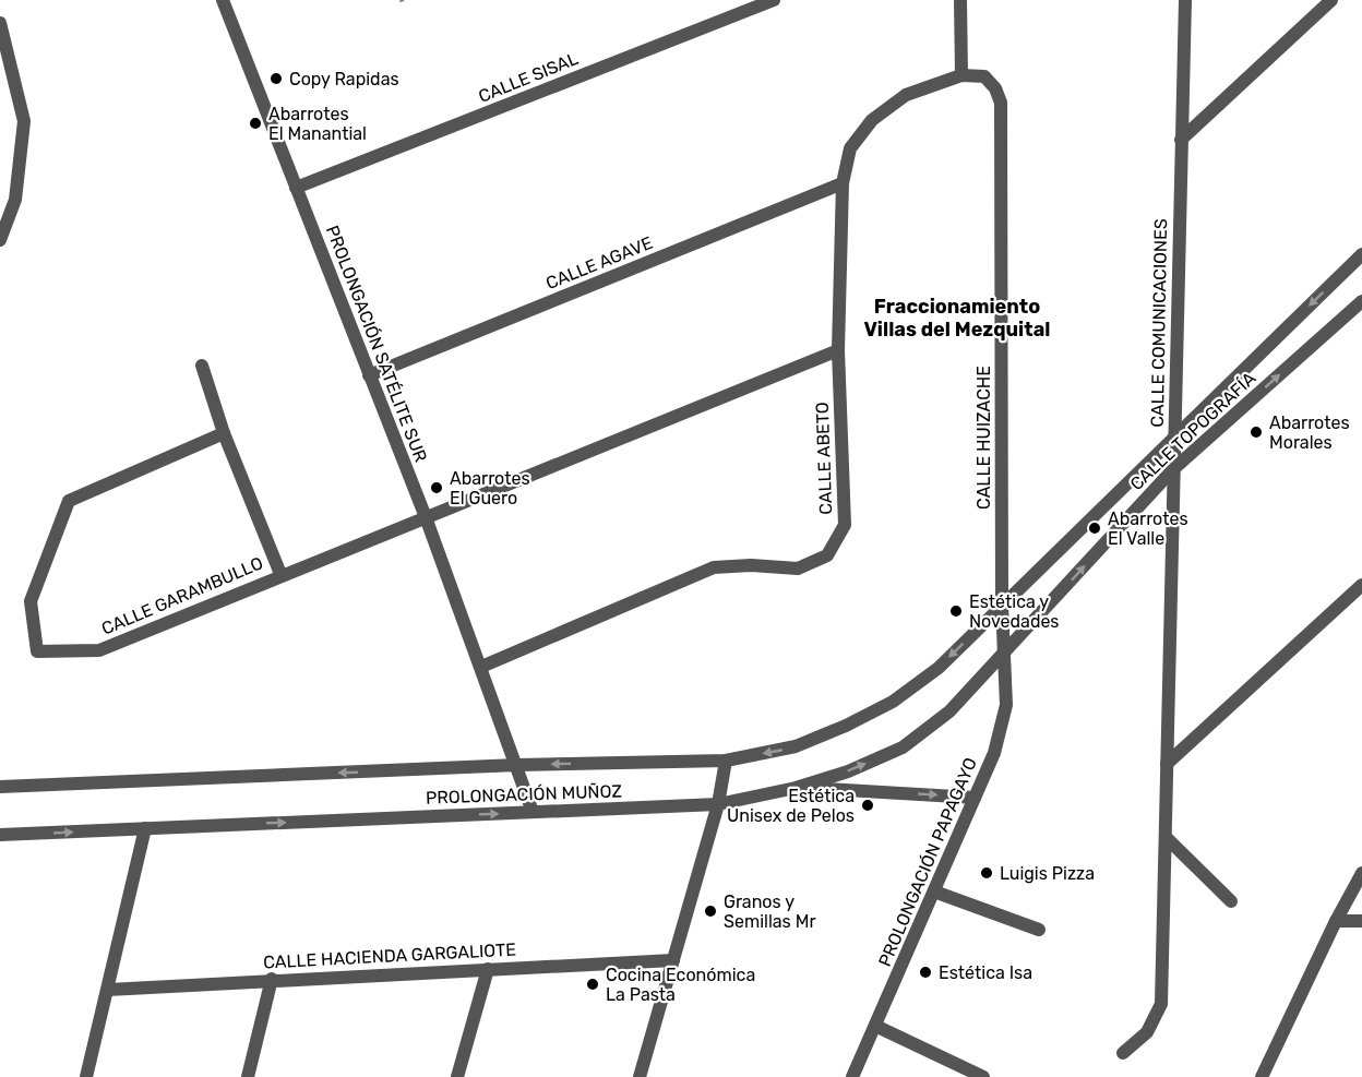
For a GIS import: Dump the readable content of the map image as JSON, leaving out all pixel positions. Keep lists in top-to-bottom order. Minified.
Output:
{"streets":{"street":["CALLE SISAL","CALLE AGAVE","CALLE COMUNICACIONES","PROLONGACIÓN SATÉLITE SUR","CALLE TOPOGRAFÍA","CALLE HUIZACHE","CALLE ABETO","CALLE GARAMBULLO","PROLONGACIÓN MUÑOZ","PROLONGACIÓN PAPAGAYO","CALLE HACIENDA GARGALIOTE"]},"crossings":[["CALLE SISAL","PROLONGACIÓN SATÉLITE SUR"],["CALLE AGAVE","PROLONGACIÓN SATÉLITE SUR"],["CALLE AGAVE","CALLE ABETO"],["CALLE COMUNICACIONES","CALLE TOPOGRAFÍA"],["PROLONGACIÓN SATÉLITE SUR","CALLE ABETO"],["PROLONGACIÓN SATÉLITE SUR","PROLONGACIÓN MUÑOZ"],["CALLE TOPOGRAFÍA","CALLE HUIZACHE"],["CALLE TOPOGRAFÍA","PROLONGACIÓN MUÑOZ"],["CALLE TOPOGRAFÍA","PROLONGACIÓN PAPAGAYO"],["CALLE HUIZACHE","CALLE ABETO"],["CALLE HUIZACHE","PROLONGACIÓN MUÑOZ"],["CALLE HUIZACHE","PROLONGACIÓN PAPAGAYO"],["PROLONGACIÓN MUÑOZ","PROLONGACIÓN PAPAGAYO"]],"districts":["Fraccionamiento Villas del Mezquital"],"places":["Copy Rapidas","Abarrotes El Manantial","Abarrotes Morales","Abarrotes El Guero","Abarrotes El Valle","Estética y Novedades","Estética Unisex de Pelos","Luigis Pizza","Granos y Semillas Mr","Estética Isa","Cocina Económica La Pasta"]}
